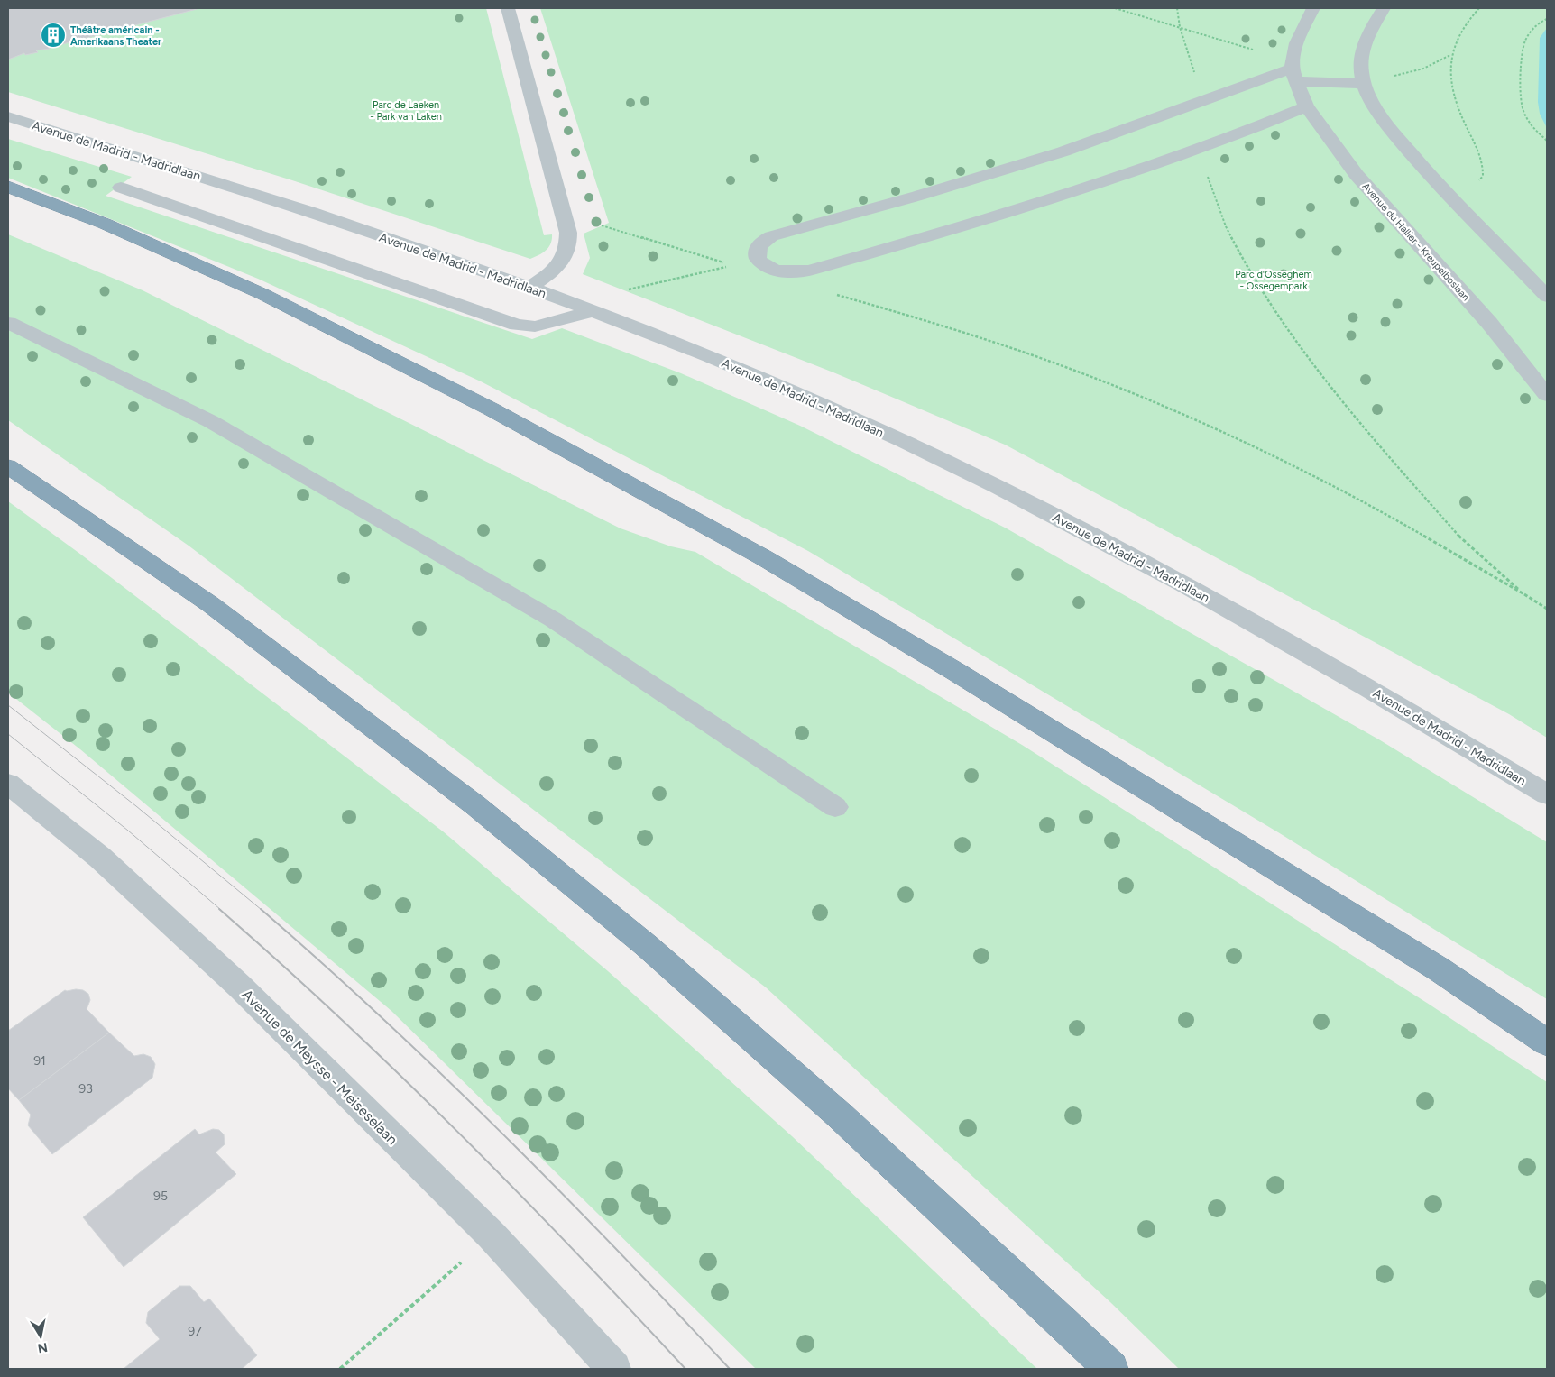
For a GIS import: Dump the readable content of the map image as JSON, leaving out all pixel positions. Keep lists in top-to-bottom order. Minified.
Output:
{"streets":{"street":["Avenue de Madrid - Madridlaan","Avenue du Hallier - Kreupelboslaan","Avenue de Meysse - Meiseselaan"]},"parks":["Parc de Laeken - Park van Laken","Parc d'Osseghem - Ossegempark"],"places":{"building":["Théâtre américain - Amerikaans Theater"]},"house_numbers":["91","93","95","97"],"north":"bottom"}
